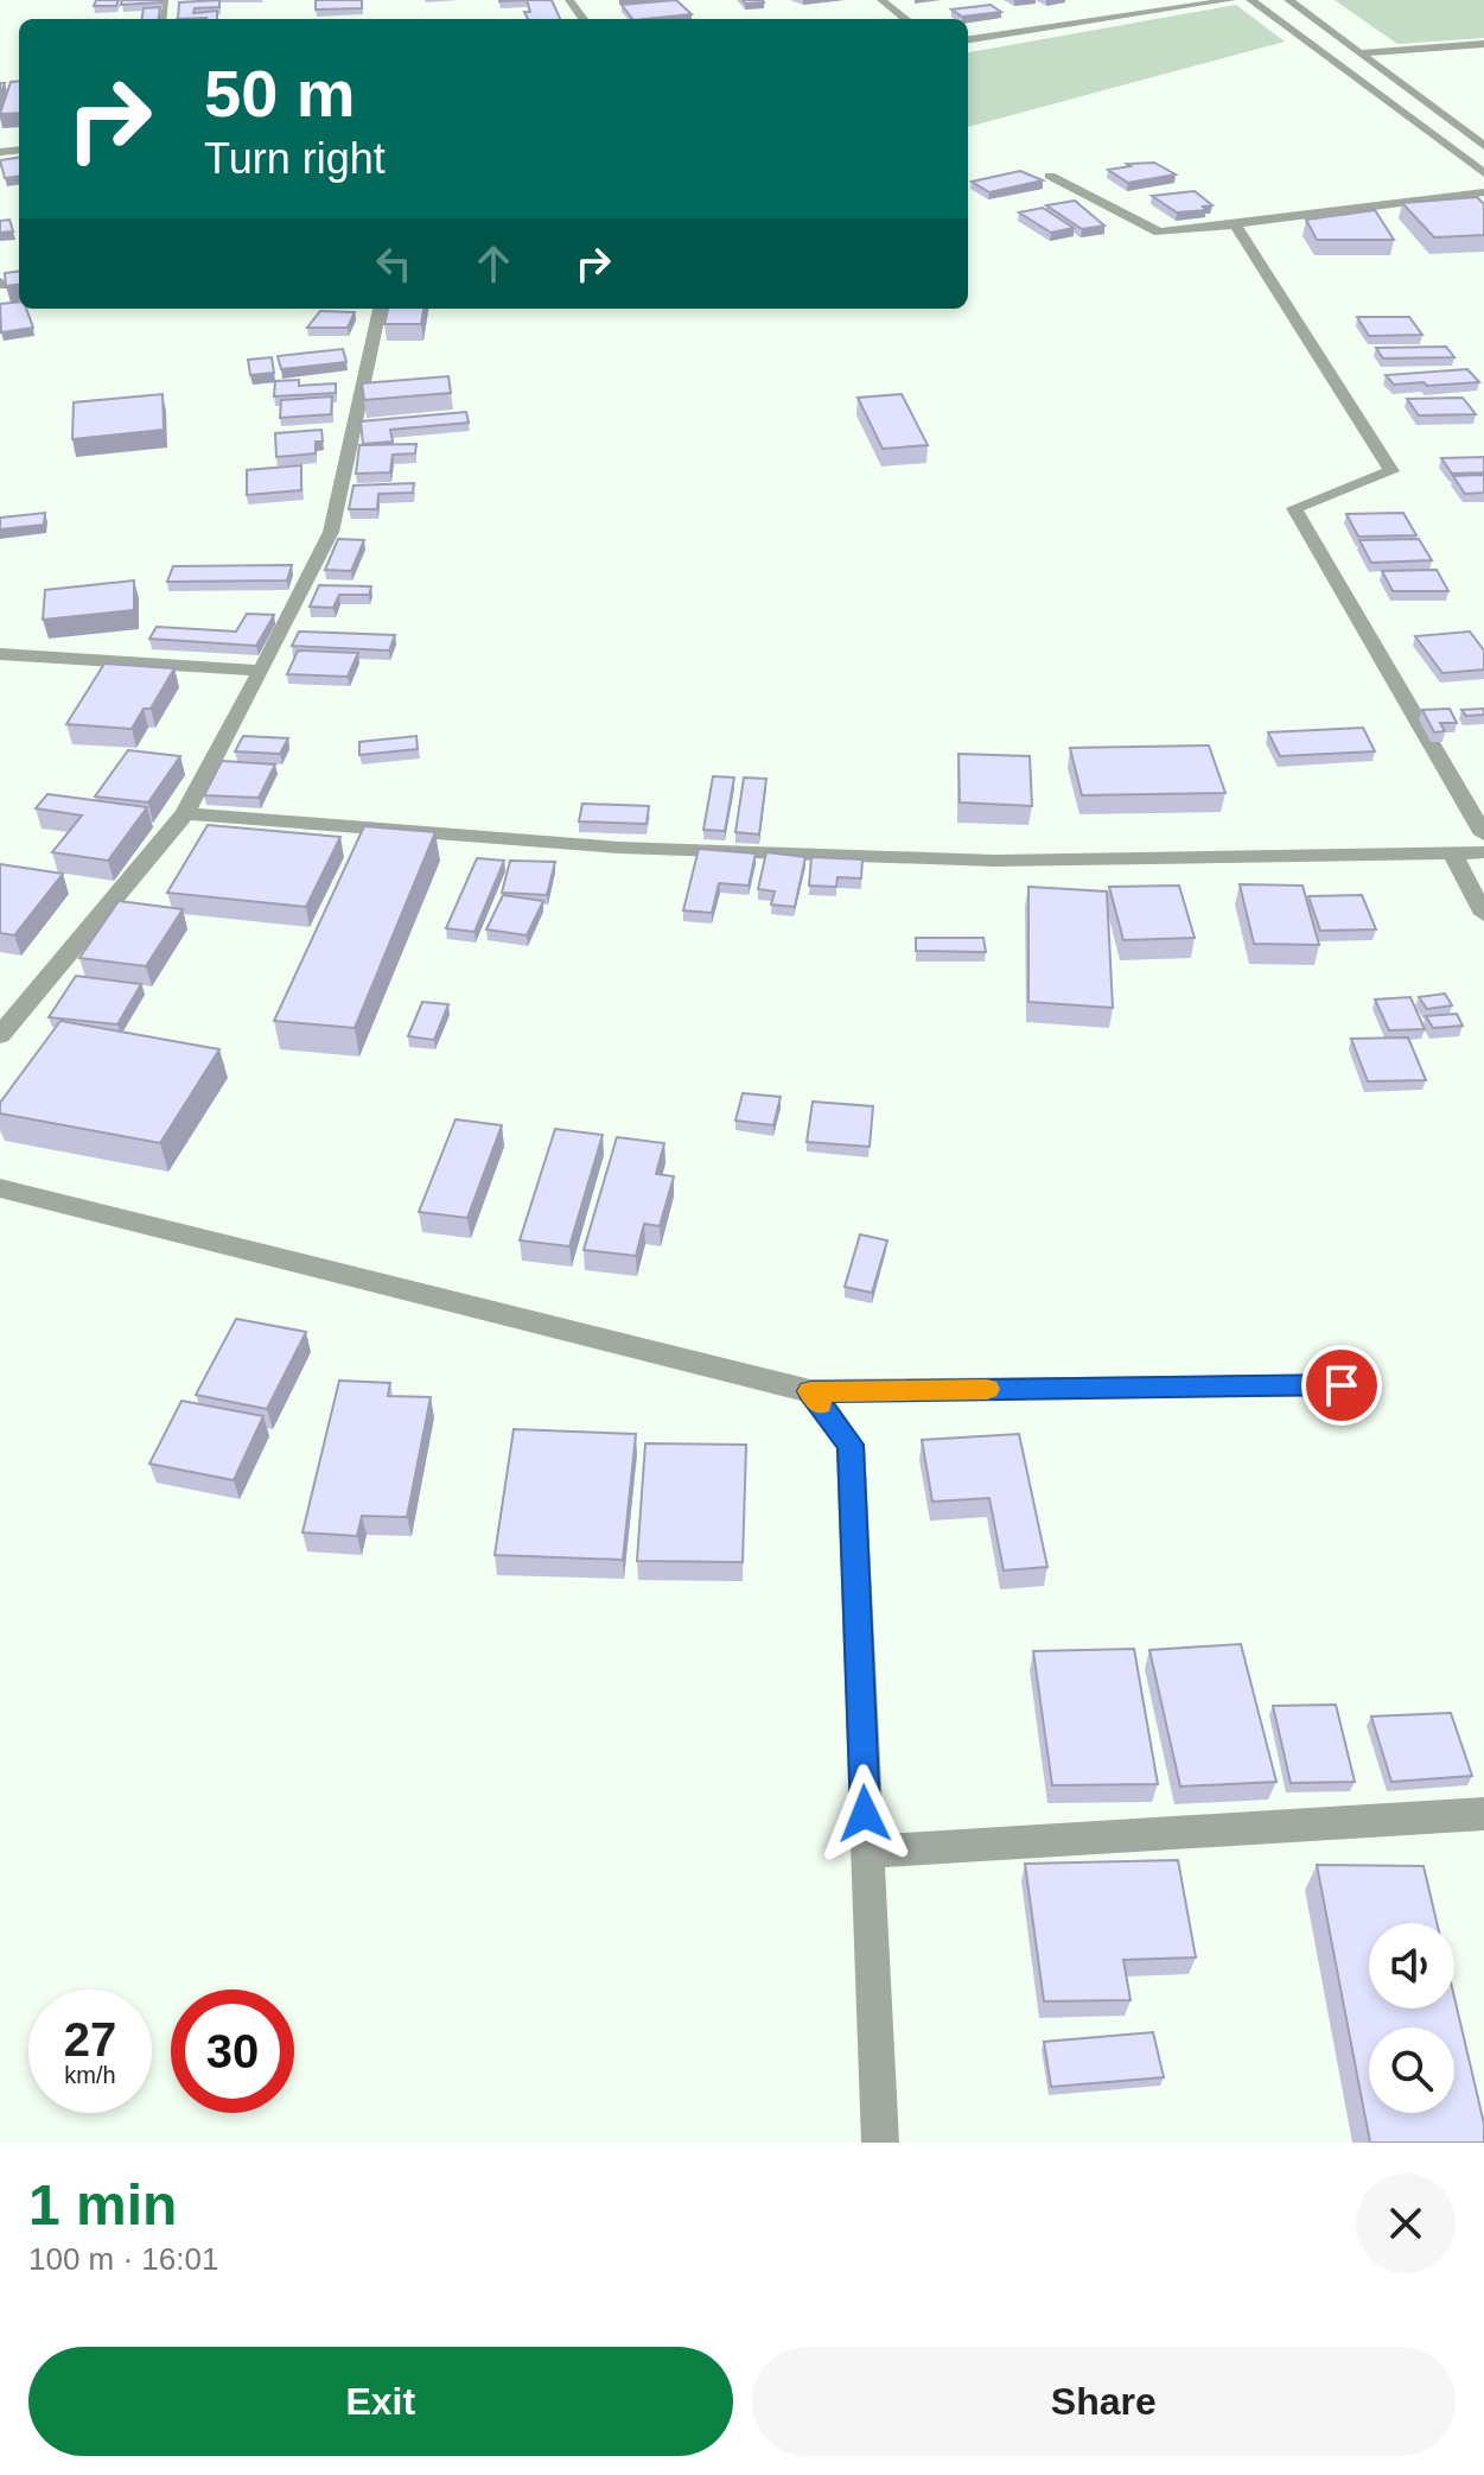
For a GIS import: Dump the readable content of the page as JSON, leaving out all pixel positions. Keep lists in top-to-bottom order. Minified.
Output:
{"page":{"turn":["50 m","Turn right"],"speed":"27 km/h","limit":"30","heading":["1 min","100 m · 16:01"],"buttons":["Exit","Share"]}}
